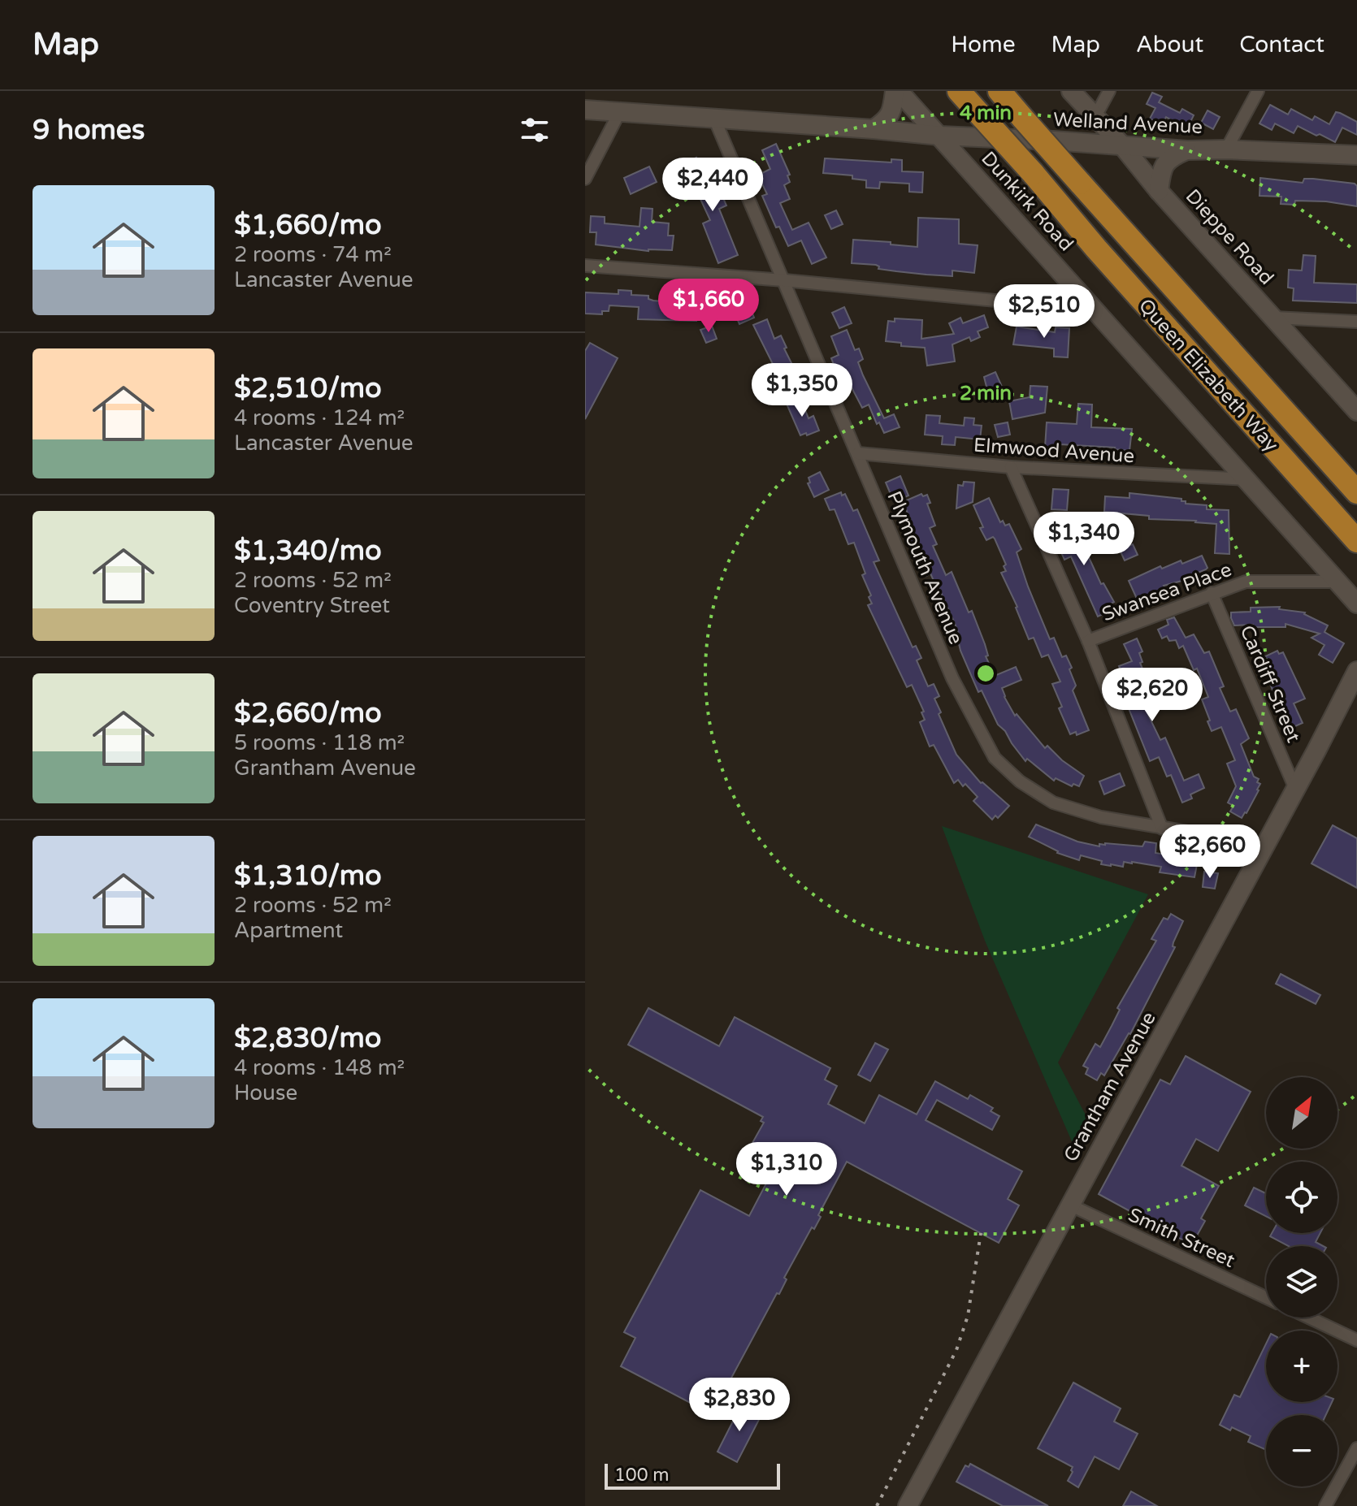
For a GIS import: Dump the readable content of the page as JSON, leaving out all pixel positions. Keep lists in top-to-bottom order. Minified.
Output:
{"streets":{"highway":["Queen Elizabeth Way"],"street":["Welland Avenue","Dunkirk Road","Dieppe Road","Elmwood Avenue","Plymouth Avenue","Swansea Place","Cardiff Street","Grantham Avenue","Smith Street"]},"crossings":[["Welland Avenue","Dunkirk Road"],["Welland Avenue","Dieppe Road"],["Welland Avenue","Plymouth Avenue"],["Dunkirk Road","Elmwood Avenue"],["Dunkirk Road","Swansea Place"],["Elmwood Avenue","Plymouth Avenue"],["Plymouth Avenue","Grantham Avenue"],["Swansea Place","Cardiff Street"],["Cardiff Street","Grantham Avenue"],["Grantham Avenue","Smith Street"]],"scale_bar":"100 m","north":"top right","page":{"header":"Map","nav":["Home","Map","About","Contact"],"heading":"9 homes","price":["$2,440","$1,660","$2,510","$1,350","$1,340","$2,620","$2,660","$1,310","$2,830"],"list":[{"name":"$1,660/mo","note":"2 rooms · 74 m² · Lancaster Avenue"},{"name":"$2,510/mo","note":"4 rooms · 124 m² · Lancaster Avenue"},{"name":"$1,340/mo","note":"2 rooms · 52 m² · Coventry Street"},{"name":"$2,660/mo","note":"5 rooms · 118 m² · Grantham Avenue"},{"name":"$1,310/mo","note":"2 rooms · 52 m² · Apartment"},{"name":"$2,830/mo","note":"4 rooms · 148 m² · House"}],"map_buttons":["+","−"],"scale":"100 m"},"rings":["4 min","2 min"]}
